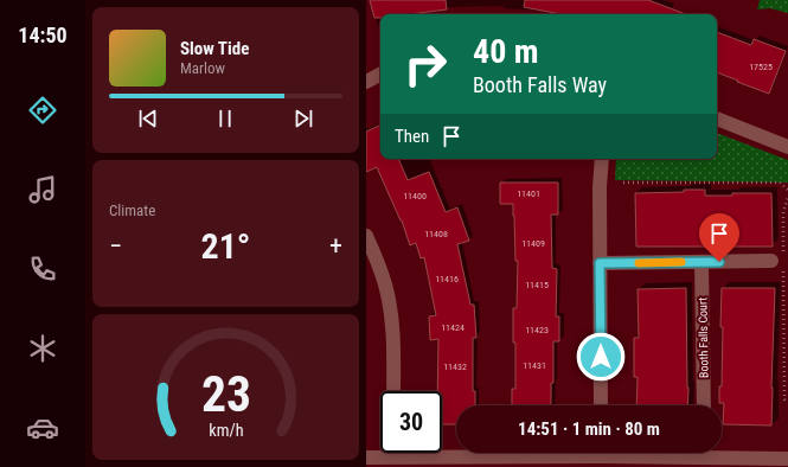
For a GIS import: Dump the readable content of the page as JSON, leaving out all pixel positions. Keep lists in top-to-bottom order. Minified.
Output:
{"streets":{"street":["Booth Falls Court"]},"house_numbers":["17525","11401","11400","11408","11409","11416","11415","11424","11423","11431","11432"],"page":{"tabs":"14:50","turn":["40 m","Booth Falls Way"],"song":["Slow Tide","Marlow"],"then":"Then","tile":"Climate","heat":["−","21°","+"],"limit":"30","trip":"14:51 · 1 min · 80 m","gauge":["23","km/h"]}}
